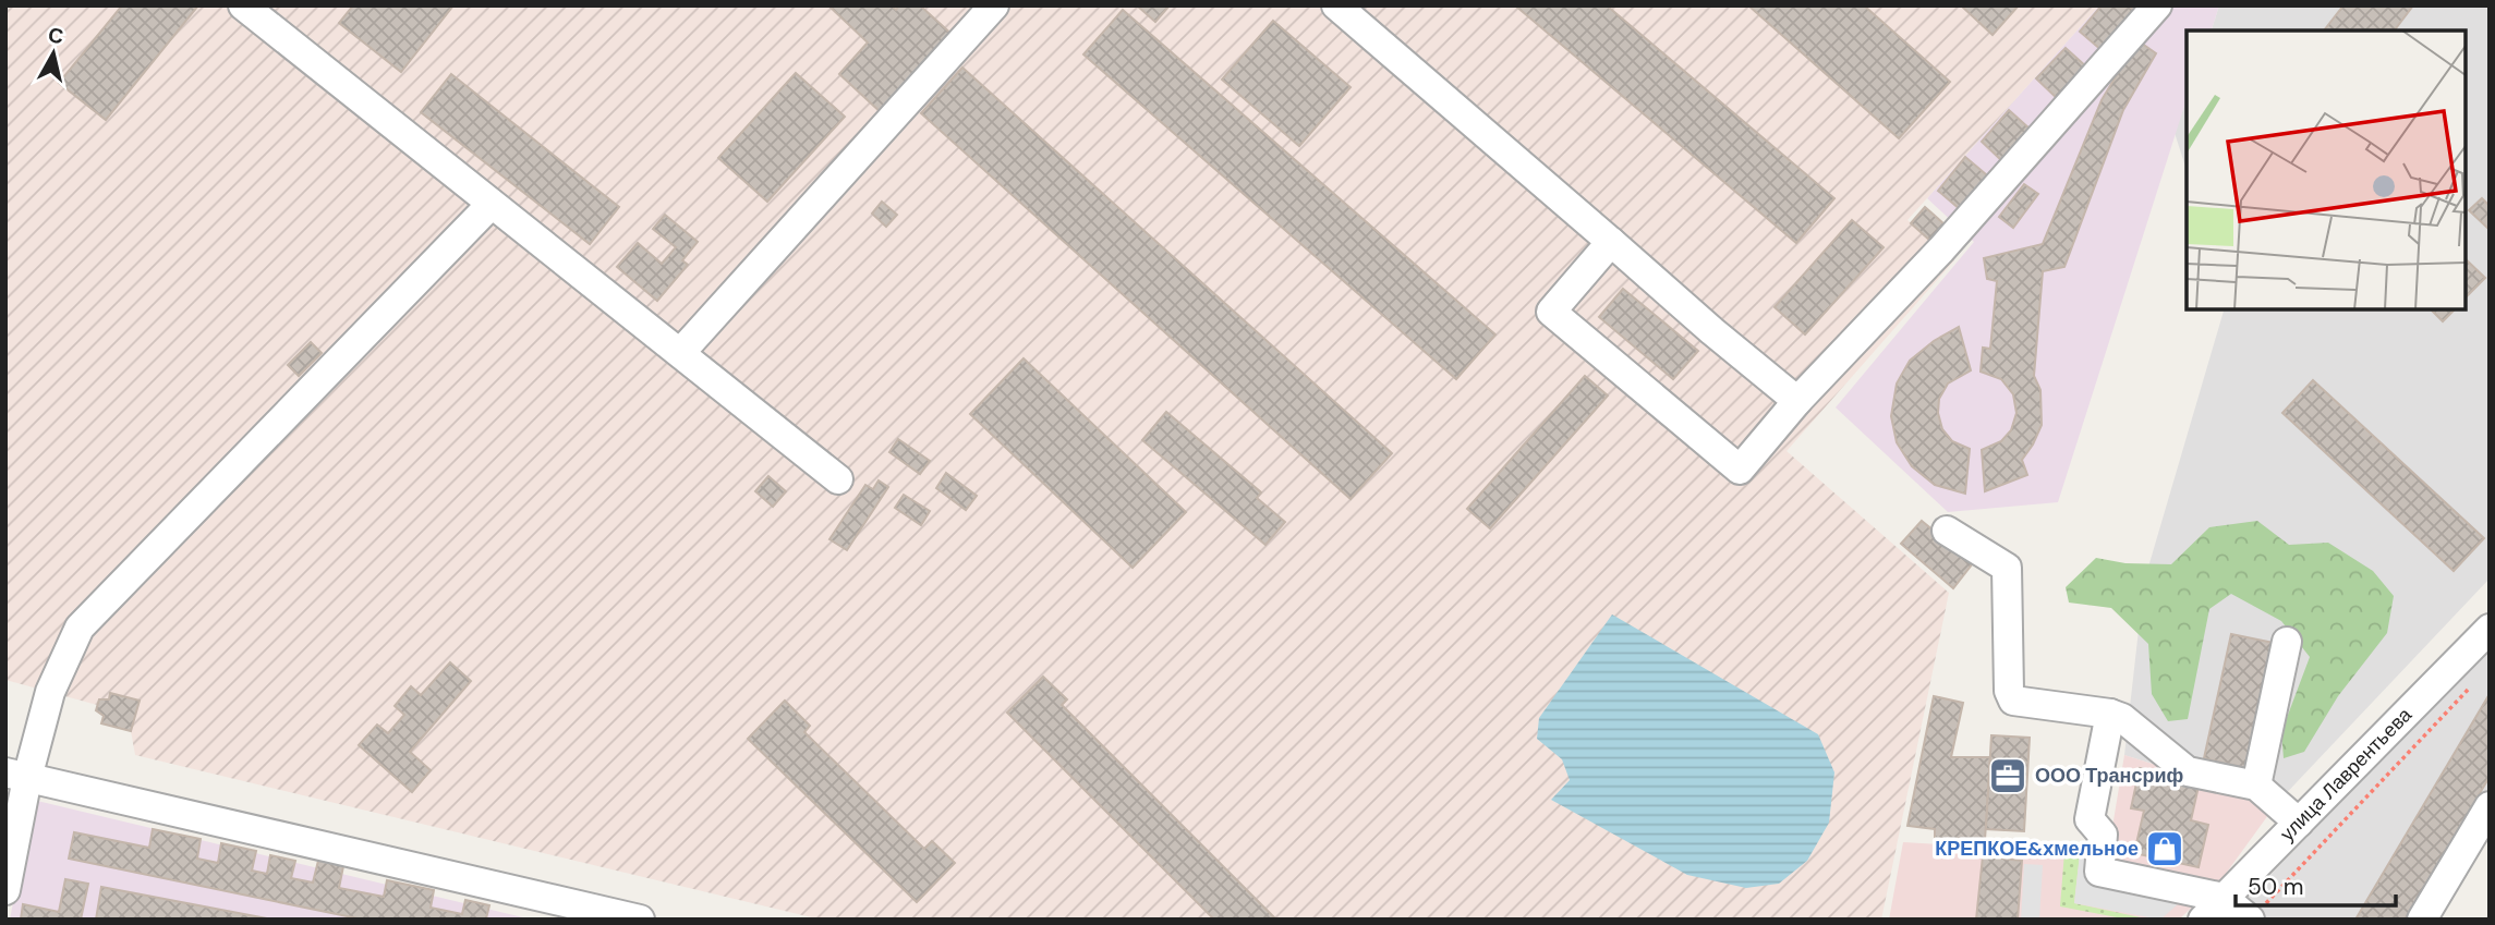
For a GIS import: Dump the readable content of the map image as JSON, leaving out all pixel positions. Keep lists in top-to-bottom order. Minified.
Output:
{"streets":{"street":["улица Лаврентьева"]},"places":{"office":["ООО Трансриф"],"shop":["КРЕПКОЕ&хмельное"]},"scale_bar":"50 m","north":"top"}
